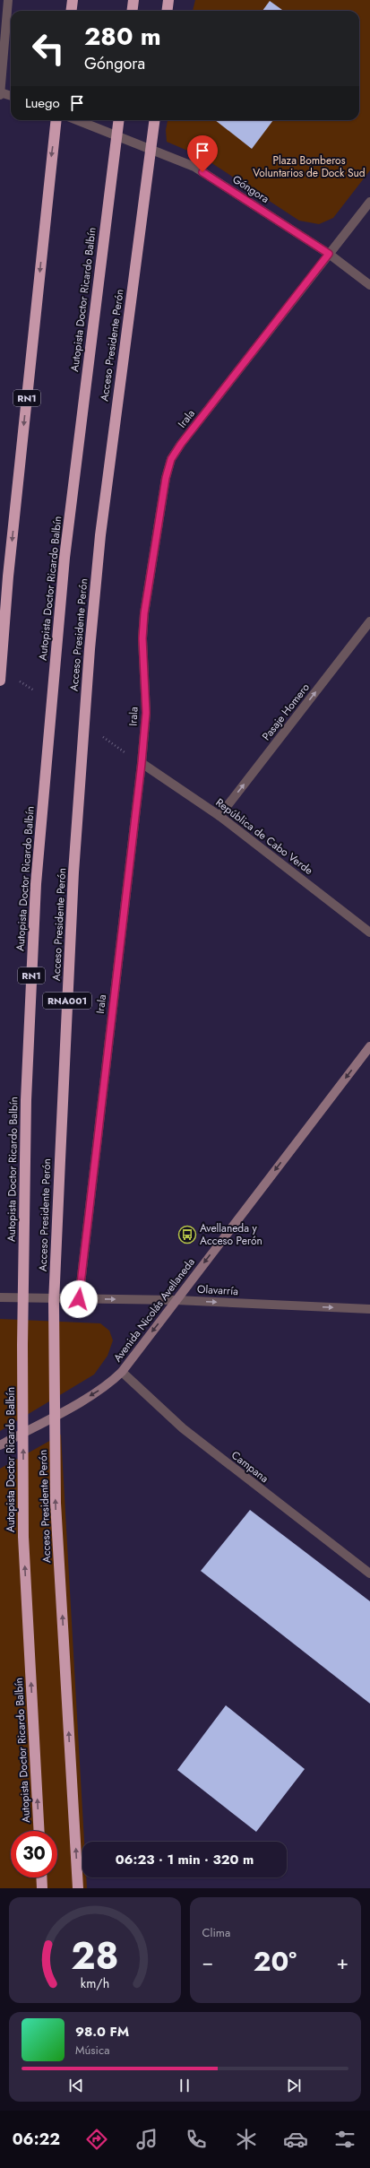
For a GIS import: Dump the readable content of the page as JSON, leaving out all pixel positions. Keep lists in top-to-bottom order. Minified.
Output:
{"streets":{"highway":["Autopista Doctor Ricardo Balbín","Acceso Presidente Perón","RN1","RNA001"],"main road":["Avenida Nicolás Avellaneda"],"street":["Góngora","Irala","Pasaje Homero","República de Cabo Verde","Olavarría","Campana"]},"crossings":[["Góngora","Irala"],["Irala","República de Cabo Verde"],["Irala","Olavarría"],["Pasaje Homero","República de Cabo Verde"],["Olavarría","Avenida Nicolás Avellaneda"],["Avenida Nicolás Avellaneda","Campana"]],"one_way":["Pasaje Homero","Olavarría","Avenida Nicolás Avellaneda"],"parks":["Plaza Bomberos Voluntarios de Dock Sud"],"places":{"bus stop":["Avellaneda y Acceso Perón"]},"page":{"turn":["280 m","Góngora"],"then":"Luego","limit":"30","trip":"06:23 · 1 min · 320 m","tile":"Clima","heat":["−","20°","+"],"song":["98.0 FM","Música"],"tabs":"06:22","gauge":["28","km/h"]}}
